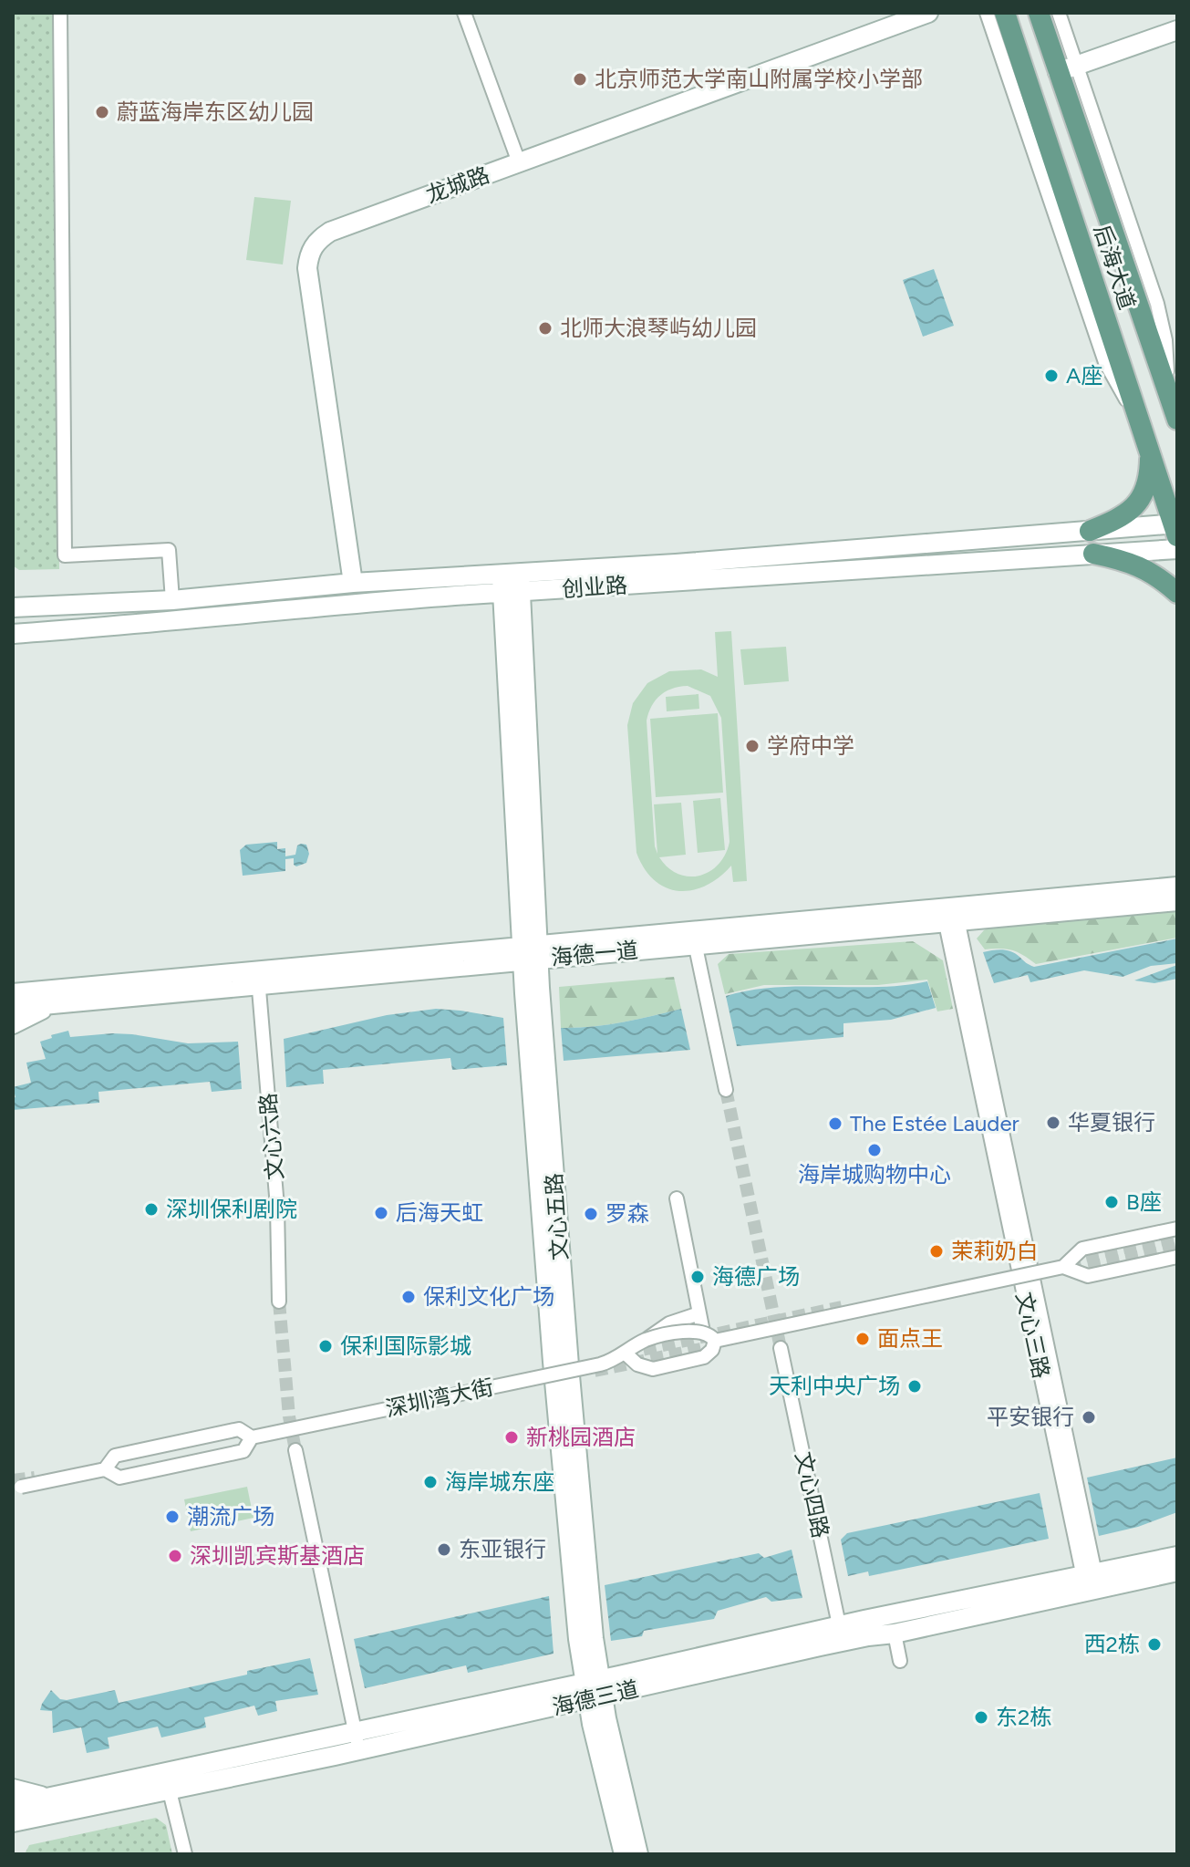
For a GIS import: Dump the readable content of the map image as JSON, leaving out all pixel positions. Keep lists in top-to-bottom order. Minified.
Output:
{"streets":{"main road":["龙城路","后海大道","创业路","海德一道","文心五路","海德三道"],"street":["文心六路","文心三路","深圳湾大街","文心四路"]},"crossings":[["龙城路","创业路"],["后海大道","创业路"],["创业路","文心五路"],["海德一道","文心六路"],["海德一道","文心五路"],["海德一道","文心三路"],["文心五路","海德三道"],["文心三路","海德三道"],["文心四路","海德三道"]],"places":["北京师范大学南山附属学校小学部","蔚蓝海岸东区幼儿园","北师大浪琴屿幼儿园","A座","学府中学","华夏银行","The Estée Lauder","海岸城购物中心","B座","深圳保利剧院","后海天虹","罗森","茉莉奶白","海德广场","保利文化广场","面点王","保利国际影城","天利中央广场","平安银行","新桃园酒店","海岸城东座","潮流广场","东亚银行","深圳凯宾斯基酒店","西2栋","东2栋"]}
